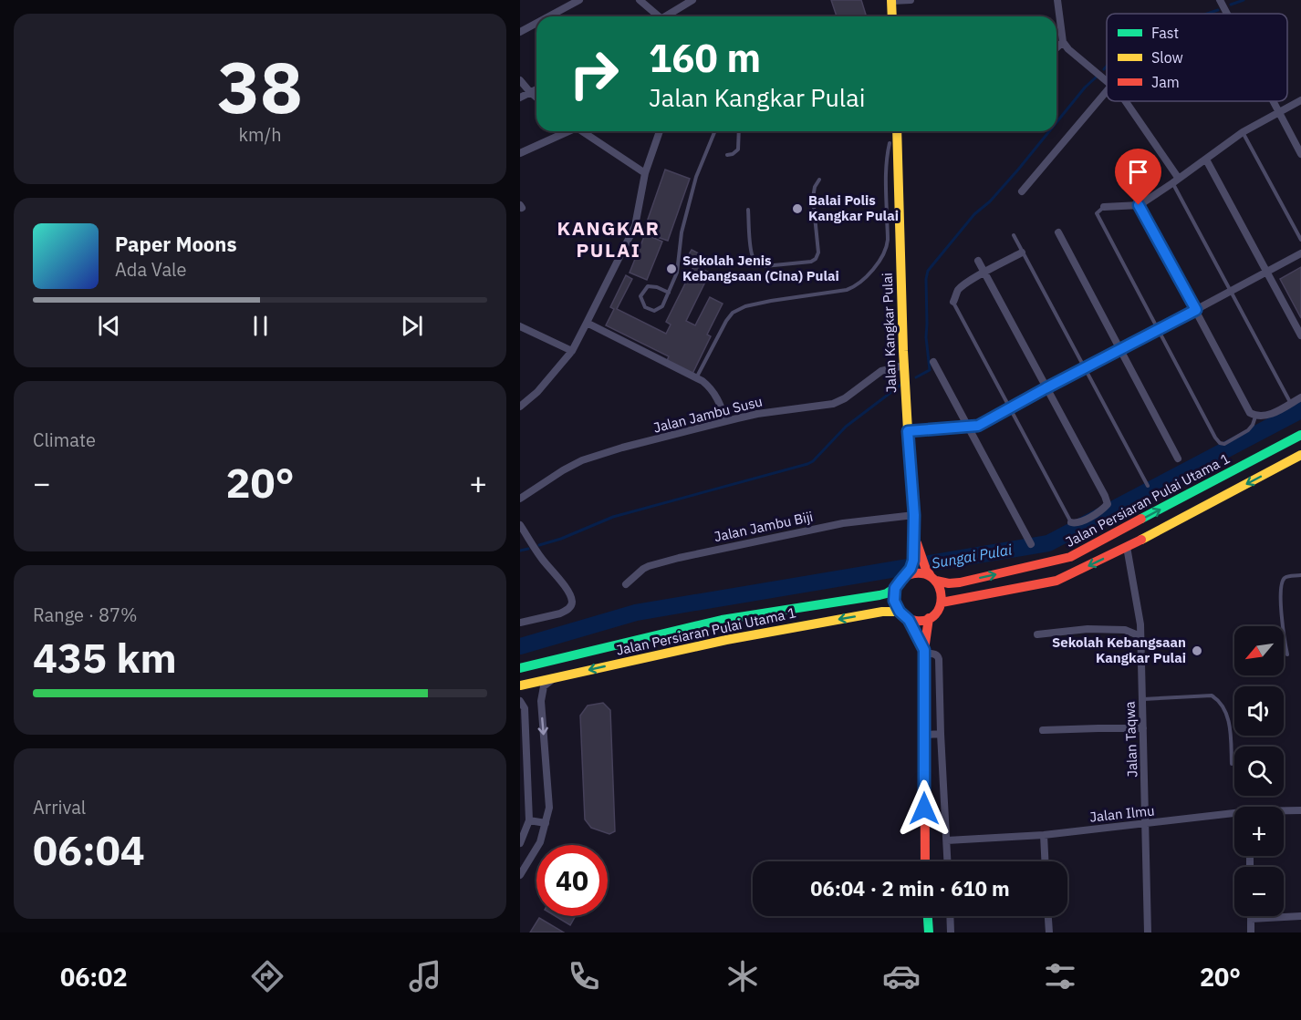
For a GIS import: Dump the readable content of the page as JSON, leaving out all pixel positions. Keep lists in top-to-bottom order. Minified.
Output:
{"streets":{"main road":["Jalan Kangkar Pulai","Jalan Persiaran Pulai Utama 1"],"street":["Jalan Jambu Susu","Jalan Jambu Biji","Jalan Taqwa","Jalan Ilmu"]},"crossings":[["Jalan Kangkar Pulai","Jalan Jambu Susu"],["Jalan Kangkar Pulai","Jalan Persiaran Pulai Utama 1"],["Jalan Kangkar Pulai","Jalan Jambu Biji"],["Jalan Taqwa","Jalan Ilmu"]],"districts":["KANGKAR PULAI"],"water":["Sungai Pulai"],"places":["Balai Polis Kangkar Pulai","Sekolah Jenis Kebangsaan (Cina) Pulai","Sekolah Kebangsaan Kangkar Pulai"],"legend":["Fast","Slow","Jam"],"north":"bottom left","page":{"tile":[["38","km/h"],"Climate",["Range · 87%","435 km"],["Arrival","06:04"]],"turn":["160 m","Jalan Kangkar Pulai"],"song":["Paper Moons","Ada Vale"],"heat":["−","20°","+"],"map_buttons":["+","−"],"limit":"40","trip":"06:04 · 2 min · 610 m","tabs":["06:02","20°"]}}
